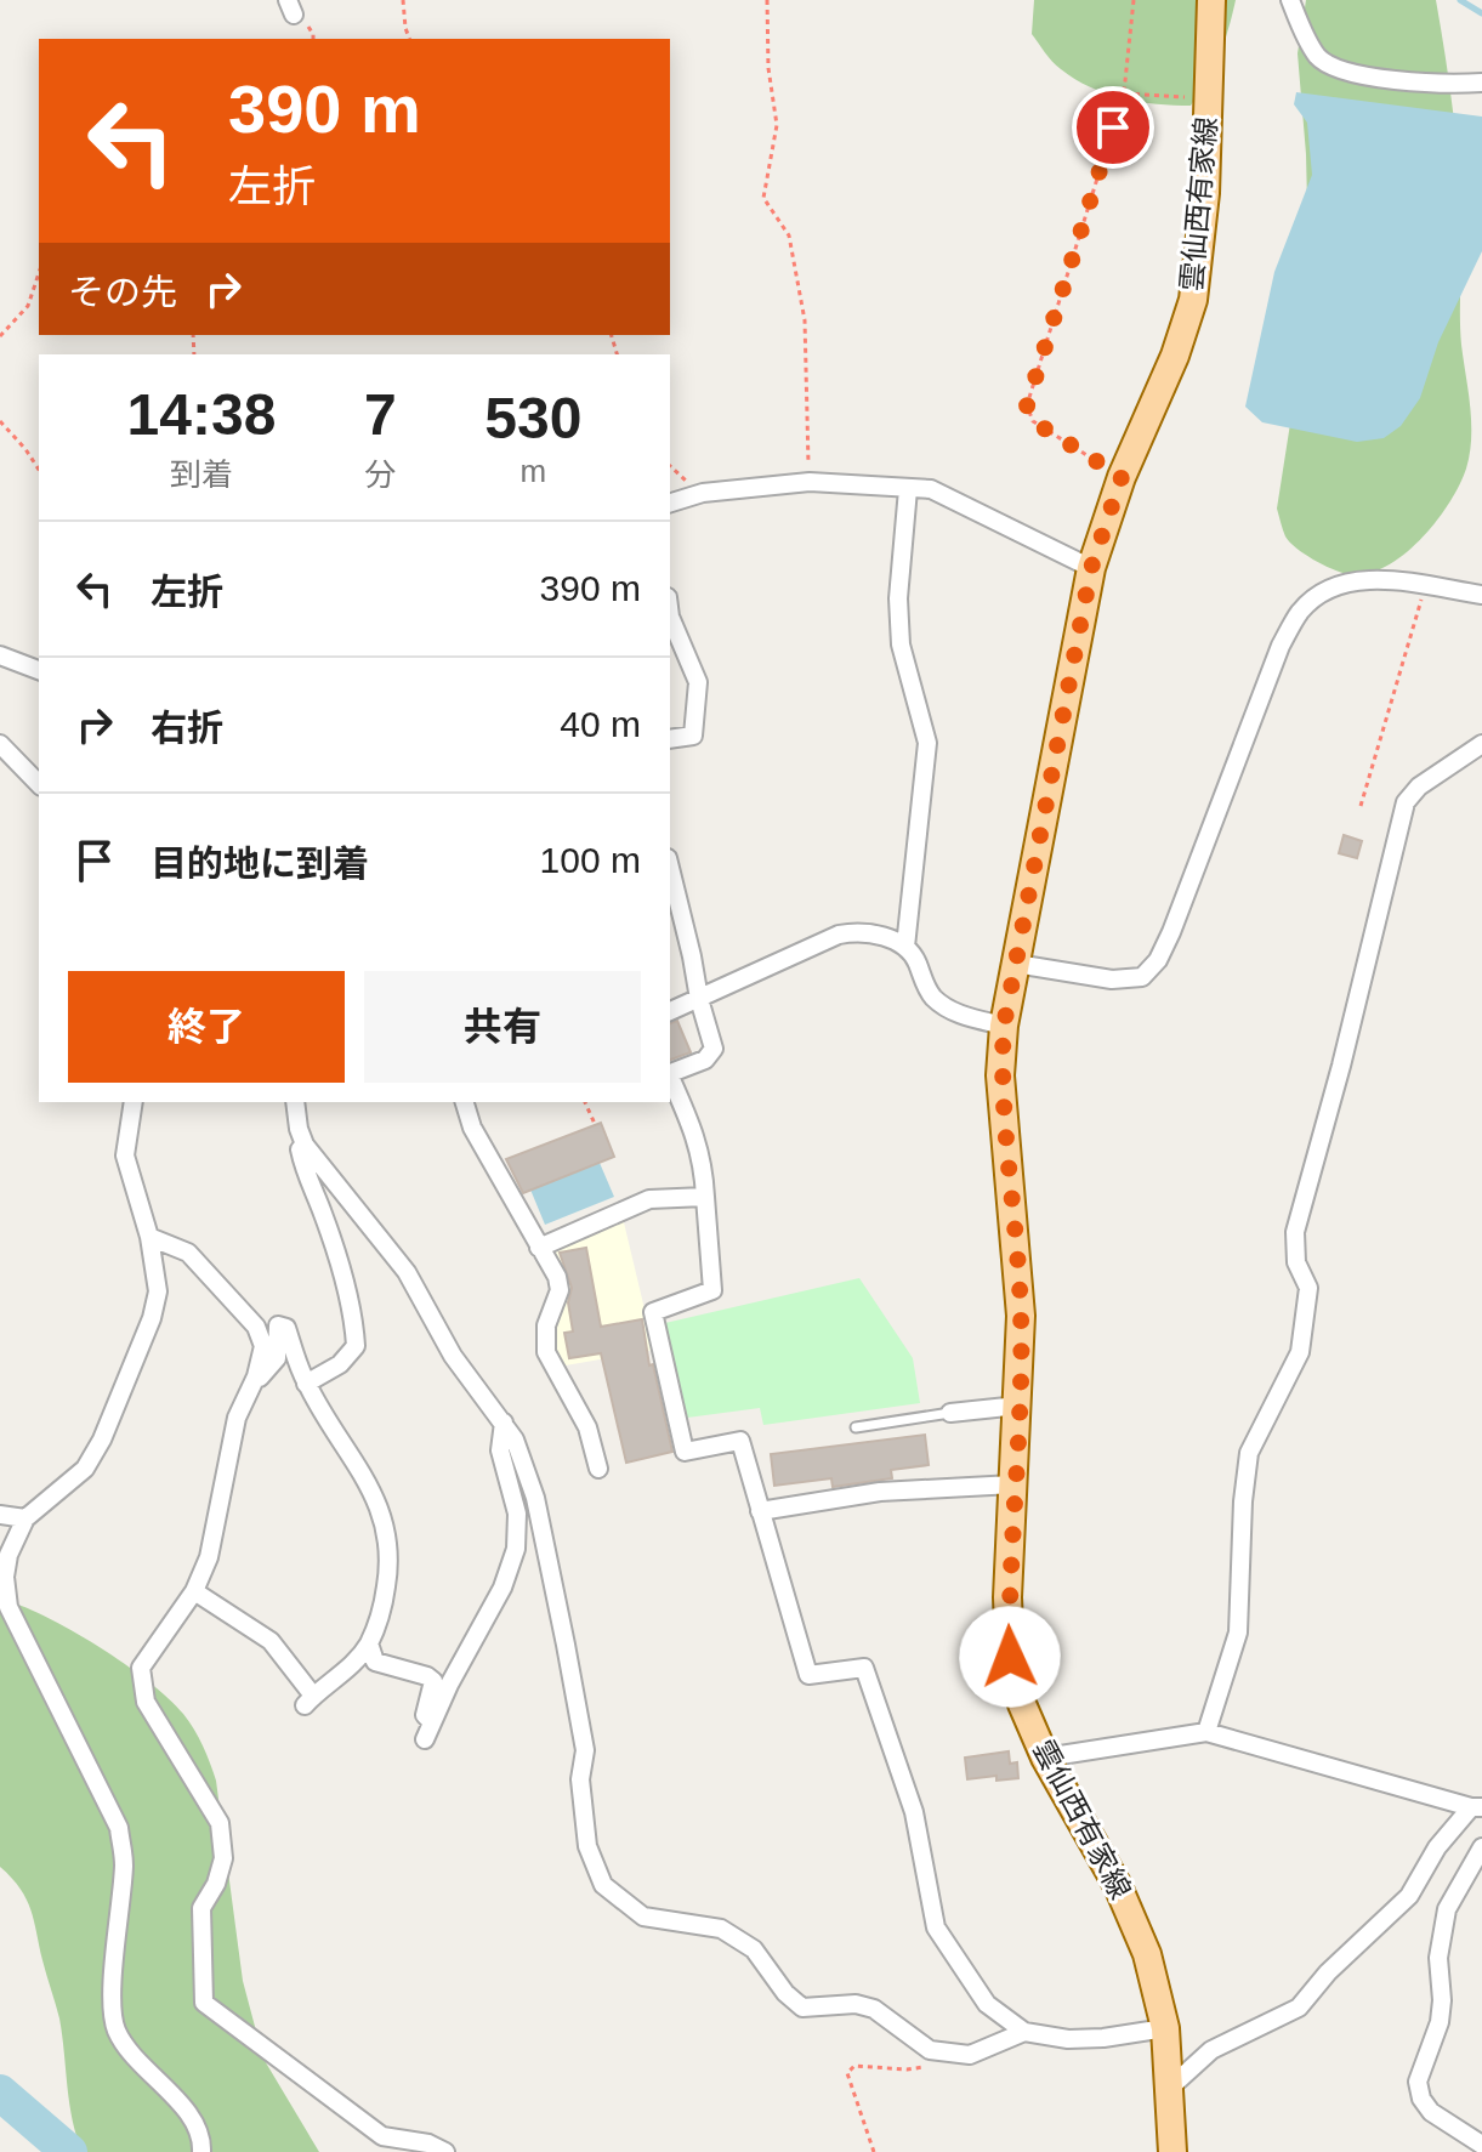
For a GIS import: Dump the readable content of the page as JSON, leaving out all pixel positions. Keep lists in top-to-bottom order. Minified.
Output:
{"streets":{"main road":["雲仙西有家線"]},"page":{"turn":["390 m","左折"],"then":"その先","eta":["14:38","到着","7","分","530","m"],"list":[{"name":"左折","value":"390 m"},{"name":"右折","value":"40 m"},{"name":"目的地に到着","value":"100 m"}],"buttons":["終了","共有"]}}
